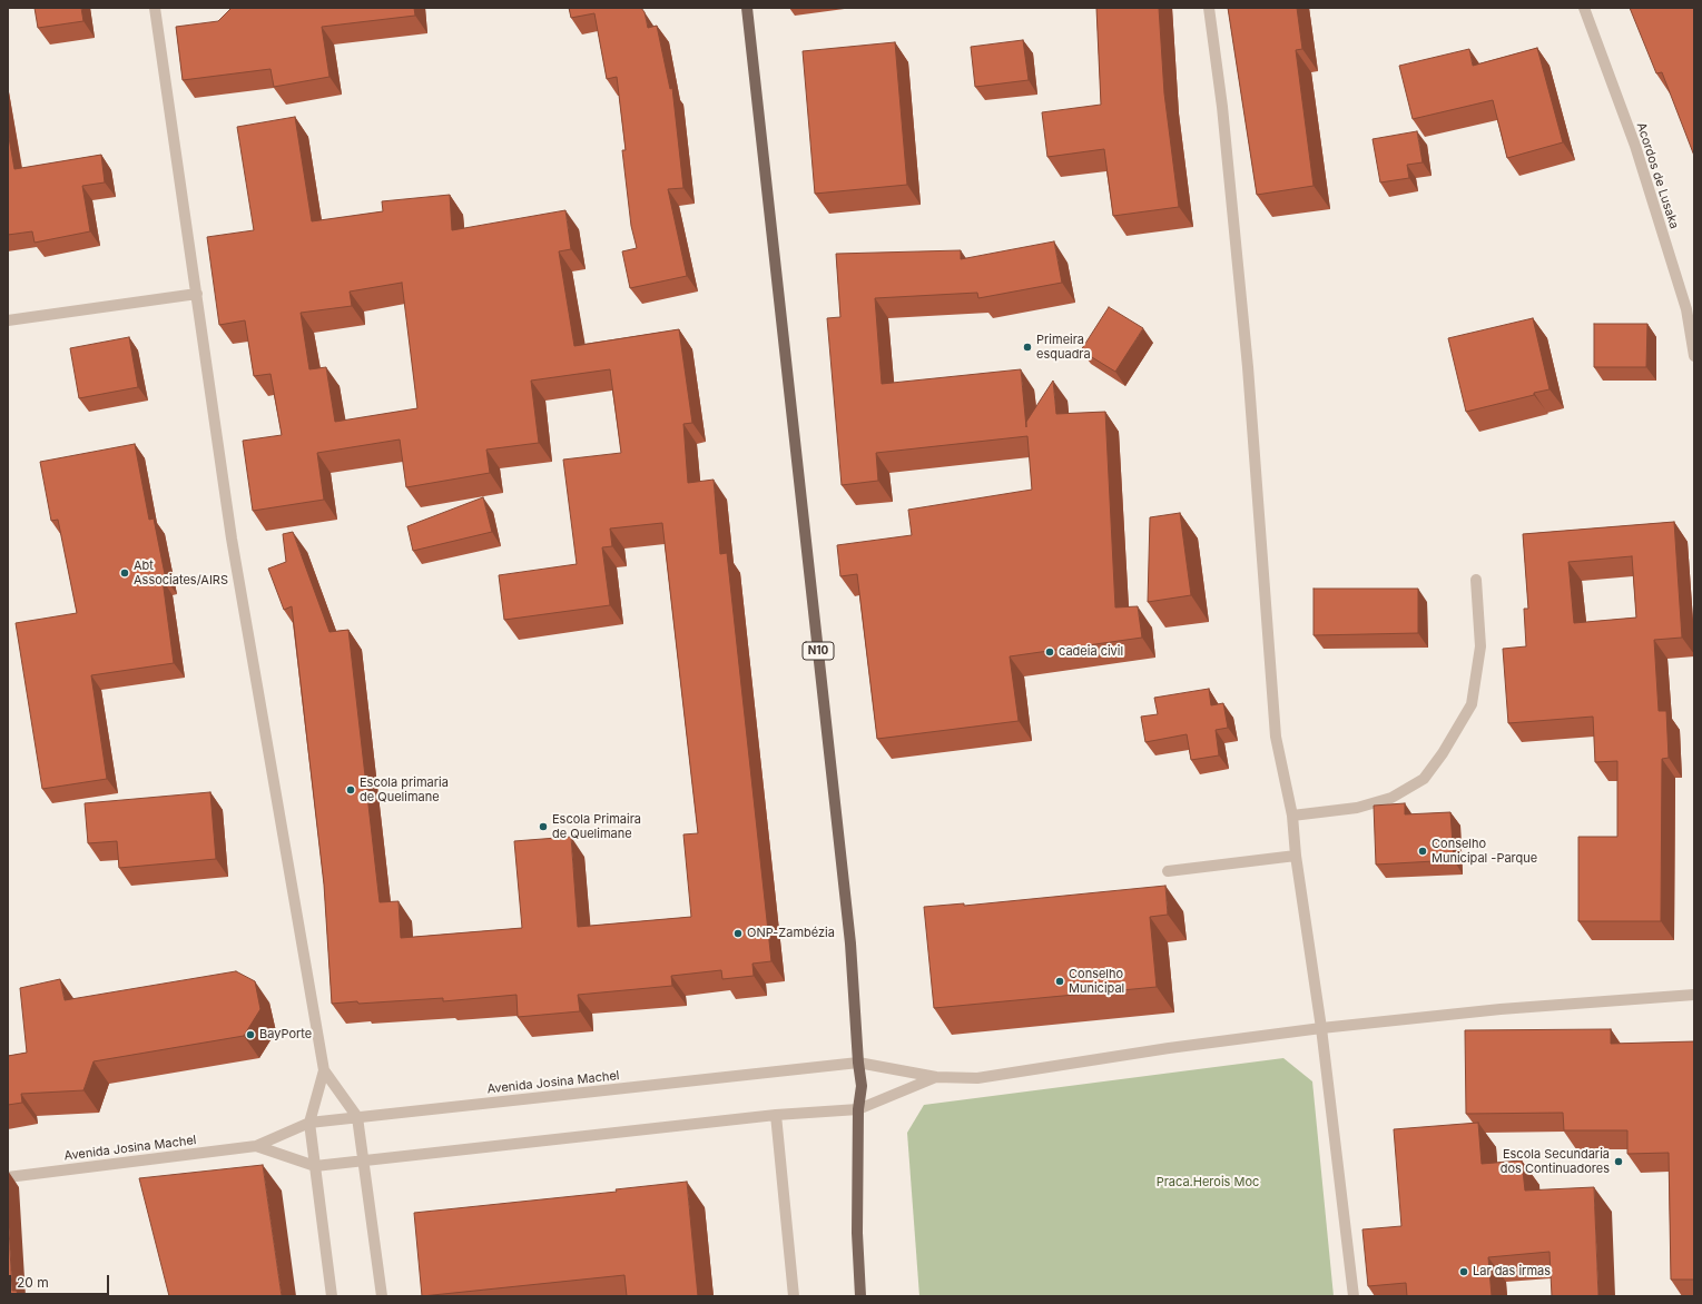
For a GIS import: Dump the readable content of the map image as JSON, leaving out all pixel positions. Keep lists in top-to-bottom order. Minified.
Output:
{"streets":{"main road":["N10"],"street":["Acordos de Lusaka","Avenida Josina Machel"]},"crossings":[["N10","Avenida Josina Machel"]],"parks":["Praca.Herois Moc"],"places":["Primeira esquadra","Abt Associates/AIRS","cadeia civil","Escola primaria de Quelimane","Escola Primaira de Quelimane","Conselho Municipal -Parque","ONP-Zambézia","Conselho Municipal","BayPorte","Escola Secundaria dos Continuadores","Lar das irmas"],"scale_bar":"20 m"}
